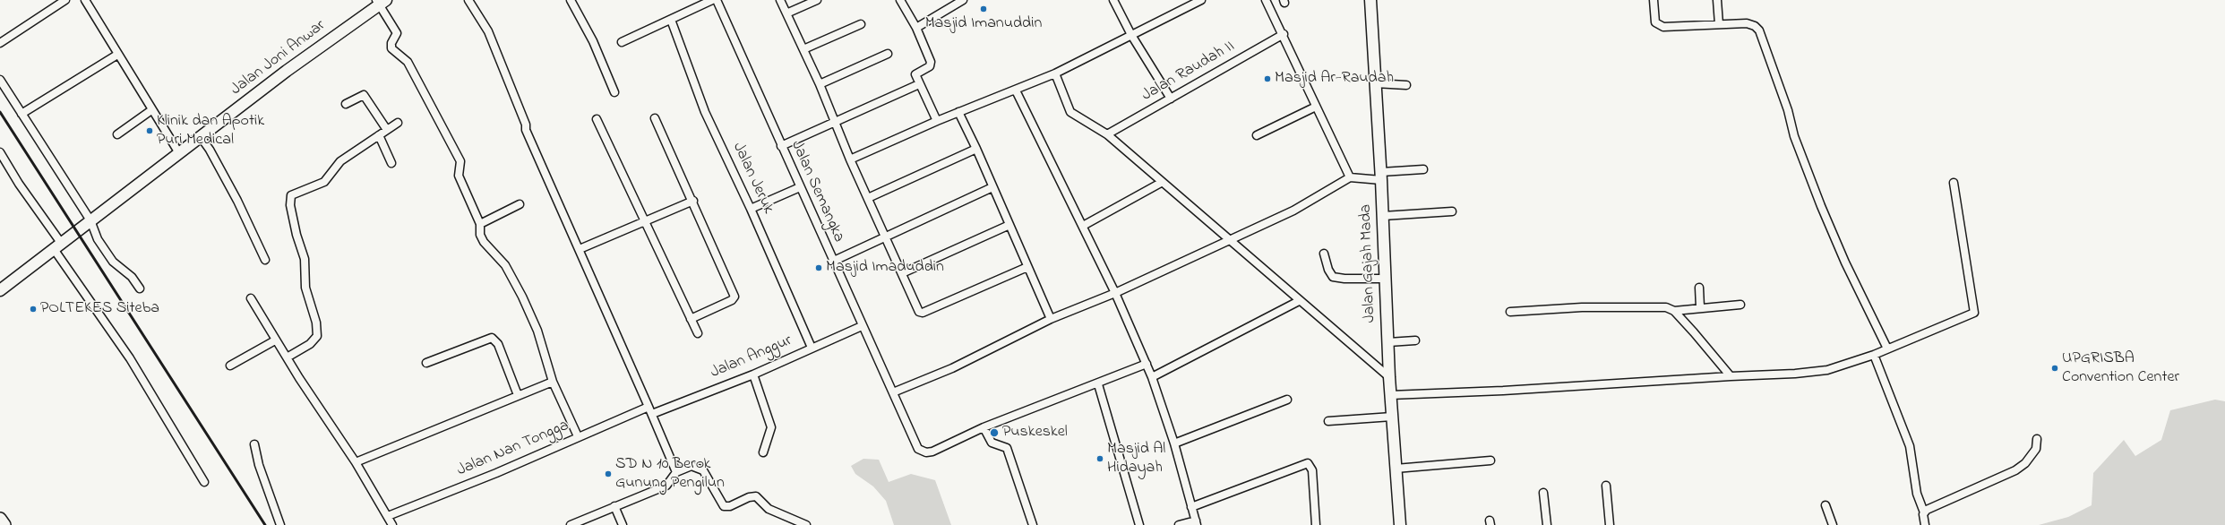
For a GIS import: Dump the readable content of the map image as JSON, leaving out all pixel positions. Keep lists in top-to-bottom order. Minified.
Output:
{"streets":{"main road":["Jalan Joni Anwar","Jalan Gajah Mada"],"street":["Jalan Raudah II","Jalan Jeruk","Jalan Semangka","Jalan Anggur","Jalan Nan Tongga"]},"crossings":[["Jalan Jeruk","Jalan Anggur"],["Jalan Semangka","Jalan Anggur"],["Jalan Anggur","Jalan Nan Tongga"]],"places":["Masjid Imanuddin","Masjid Ar-Raudah","Klinik dan Apotik Puri Medical","Masjid Imaduddin","POLTEKES Siteba","UPGRISBA Convention Center","Puskeskel","Masjid Al Hidayah","SD N 10 Berok Gunung Pengilun"]}
